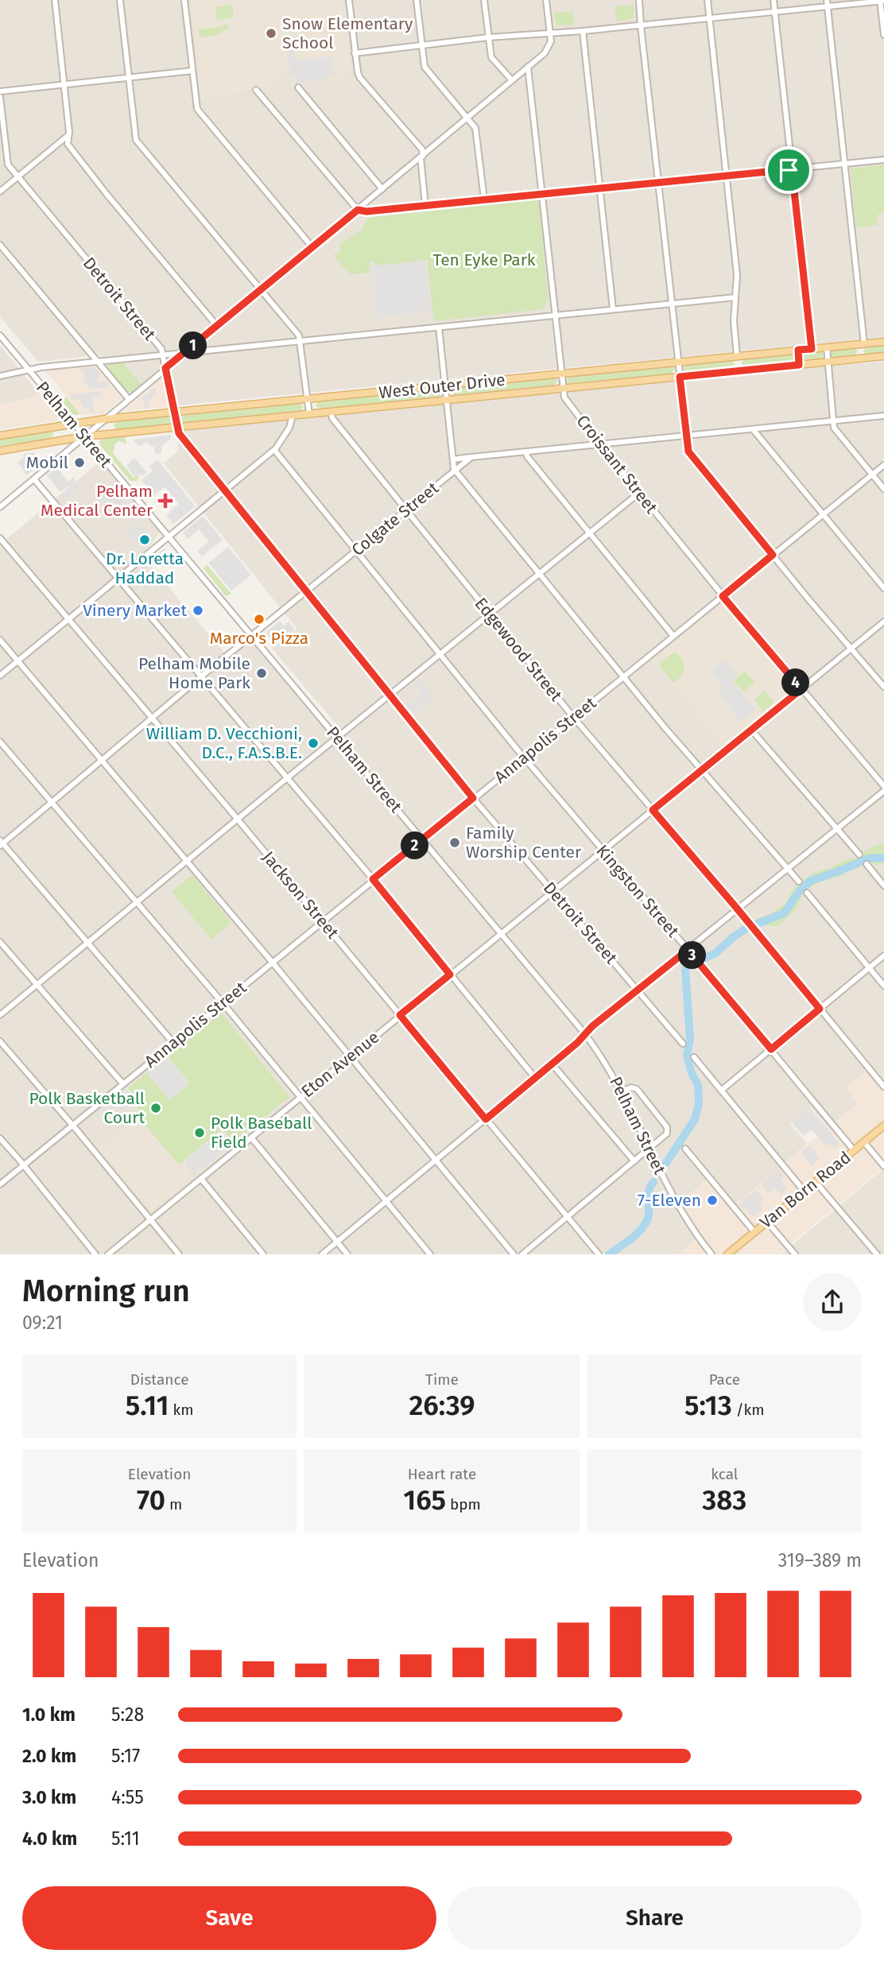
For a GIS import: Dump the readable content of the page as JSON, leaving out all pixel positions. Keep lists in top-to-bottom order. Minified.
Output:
{"streets":{"main road":["West Outer Drive","Van Born Road"],"street":["Detroit Street","Pelham Street","Croissant Street","Colgate Street","Edgewood Street","Annapolis Street","Kingston Street","Jackson Street","Eton Avenue"]},"crossings":[["Detroit Street","West Outer Drive"],["Detroit Street","Colgate Street"],["Detroit Street","Annapolis Street"],["Detroit Street","Eton Avenue"],["West Outer Drive","Pelham Street"],["West Outer Drive","Croissant Street"],["West Outer Drive","Edgewood Street"],["Pelham Street","Colgate Street"],["Pelham Street","Annapolis Street"],["Pelham Street","Eton Avenue"],["Croissant Street","Annapolis Street"],["Croissant Street","Eton Avenue"],["Colgate Street","Edgewood Street"],["Colgate Street","Kingston Street"],["Colgate Street","Jackson Street"],["Edgewood Street","Annapolis Street"],["Edgewood Street","Eton Avenue"],["Annapolis Street","Kingston Street"],["Annapolis Street","Jackson Street"],["Kingston Street","Eton Avenue"],["Kingston Street","Van Born Road"],["Jackson Street","Eton Avenue"]],"parks":["Ten Eyke Park"],"places":{"other":["Snow Elementary School","Mobil","Dr. Loretta Haddad","Vinery Market","Marco's Pizza","Pelham Mobile Home Park","William D. Vecchioni, D.C., F.A.S.B.E.","Family Worship Center","Polk Basketball Court","Polk Baseball Field","7-Eleven"],"health":["Pelham Medical Center"]},"page":{"pins":["1","4","2","3"],"heading":["Morning run","09:21"],"stats":[["Distance","5.11 km"],["Time","26:39"],["Pace","5:13 /km"],["Elevation","70 m"],["Heart rate","165 bpm"],["kcal","383"]],"chart":["Elevation","319–389 m"],"list":[{"name":"1.0 km","note":"5:28"},{"name":"2.0 km","note":"5:17"},{"name":"3.0 km","note":"4:55"},{"name":"4.0 km","note":"5:11"}],"buttons":["Save","Share"]}}
